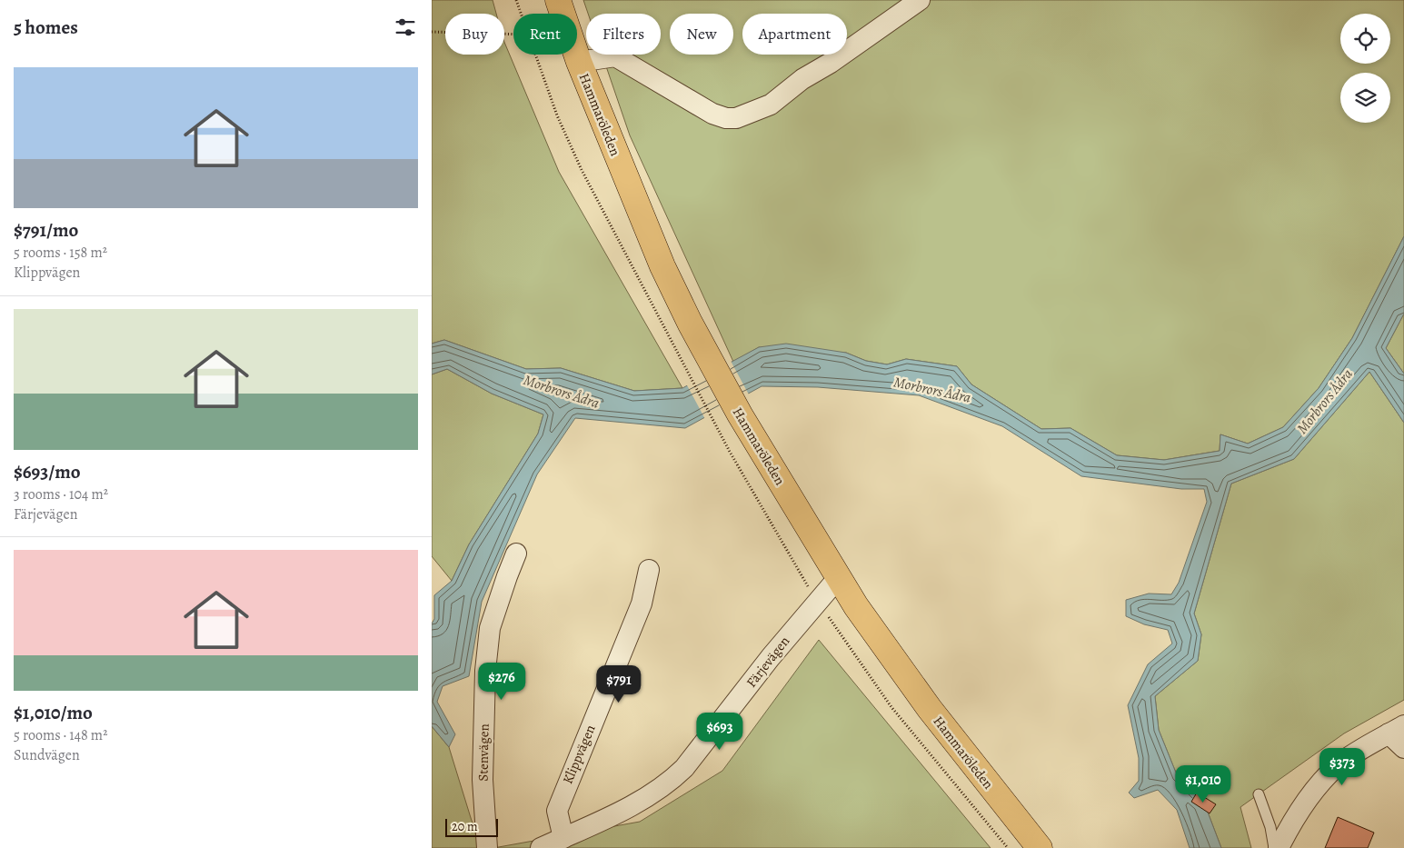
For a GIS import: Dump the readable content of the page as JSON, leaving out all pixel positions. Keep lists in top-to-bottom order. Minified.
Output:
{"streets":{"main road":["Hammaröleden"],"street":["Färjevägen","Stenvägen","Klippvägen"]},"crossings":[["Hammaröleden","Färjevägen"],["Färjevägen","Klippvägen"]],"water":["Morbrors Ådra"],"scale_bar":"20 m","page":{"heading":"5 homes","chip":["Buy","Rent","Filters","New","Apartment"],"list":[{"name":"$791/mo","note":"5 rooms · 158 m² · Klippvägen"},{"name":"$693/mo","note":"3 rooms · 104 m² · Färjevägen"},{"name":"$1,010/mo","note":"5 rooms · 148 m² · Sundvägen"}],"price":["$276","$791","$693","$373","$1,010"],"scale":"20 m"}}
